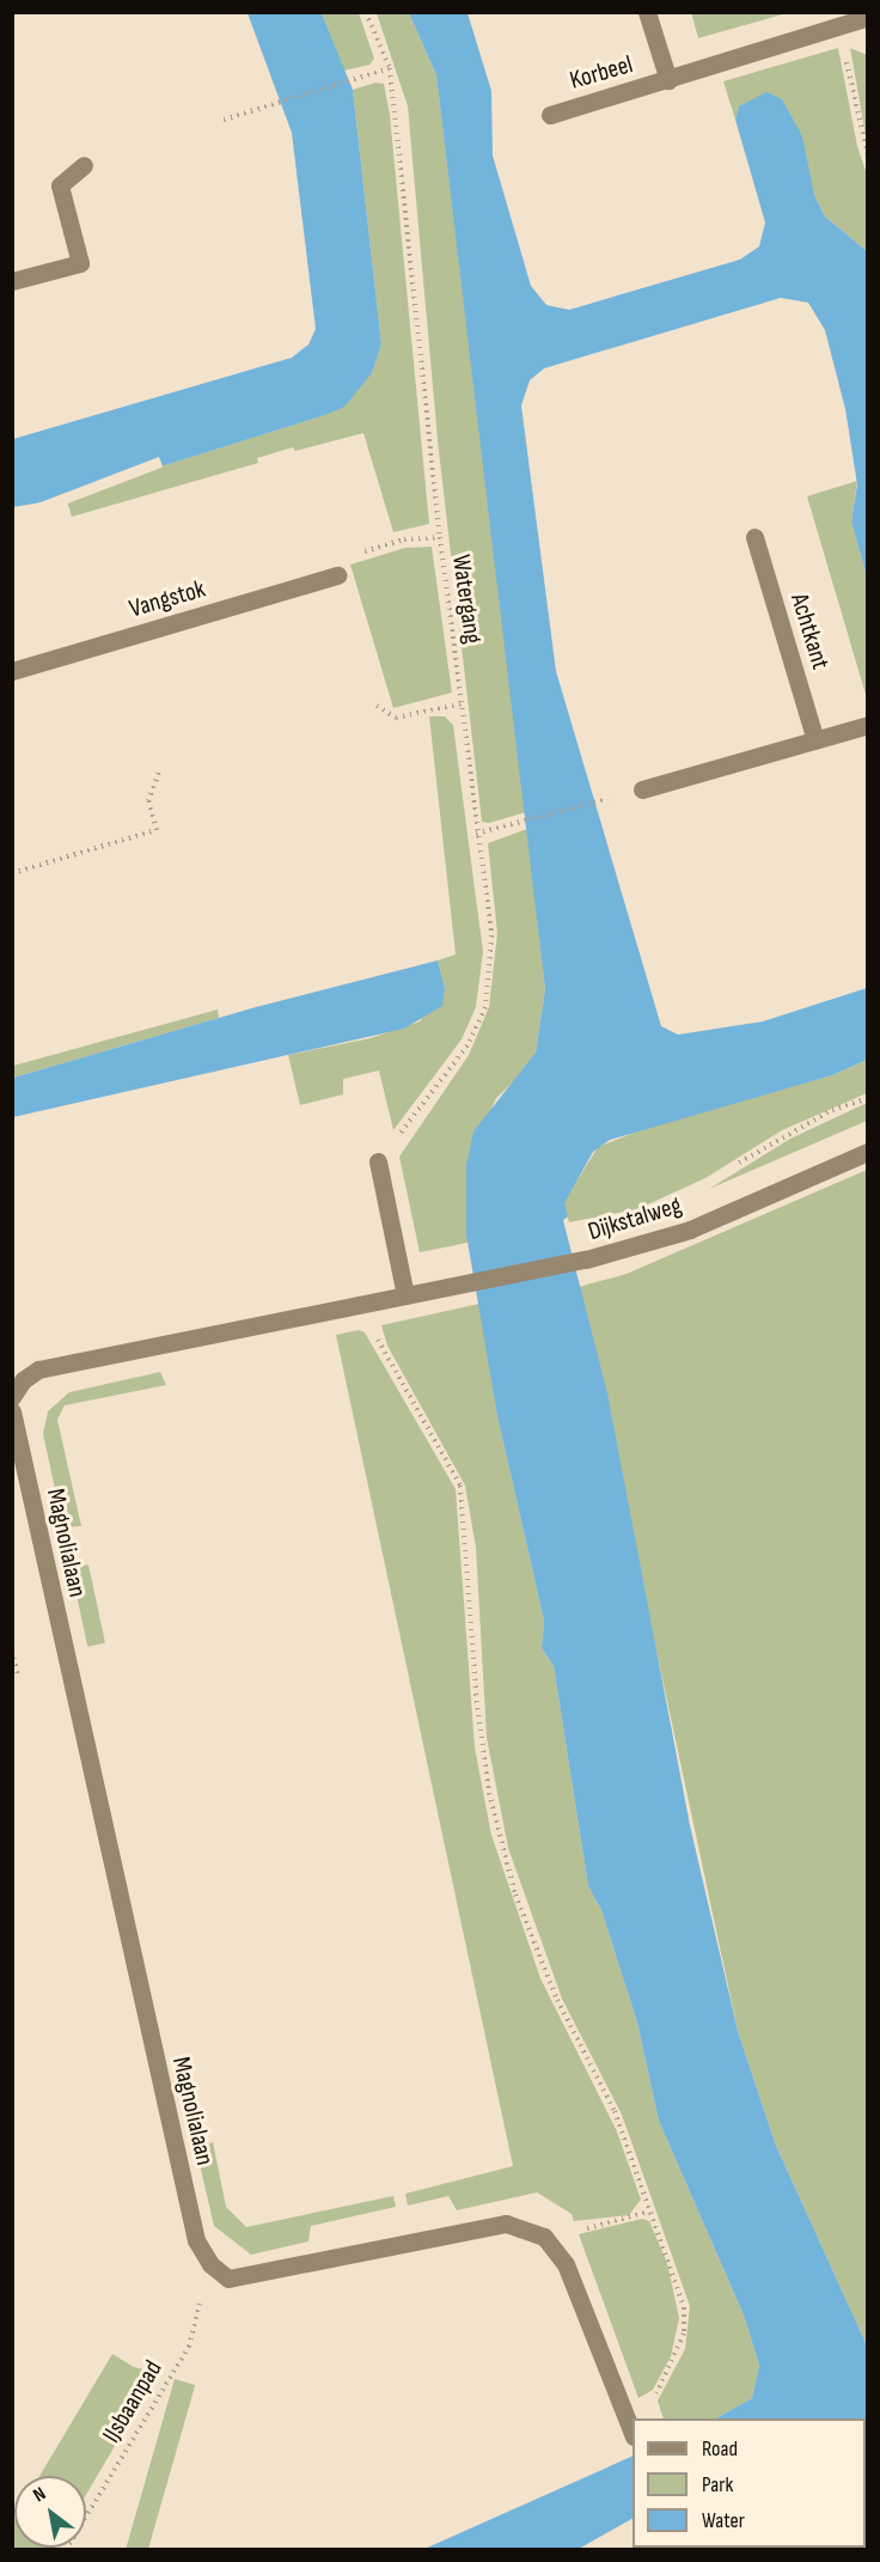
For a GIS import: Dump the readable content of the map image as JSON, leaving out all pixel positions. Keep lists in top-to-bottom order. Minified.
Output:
{"streets":{"street":["Korbeel","Vangstok","Achtkant","Dijkstalweg","Magnolialaan"],"path":["Watergang","IJsbaanpad"]},"crossings":[["Magnolialaan","IJsbaanpad"]],"legend":["Road","Park","Water"],"north":"top left"}
